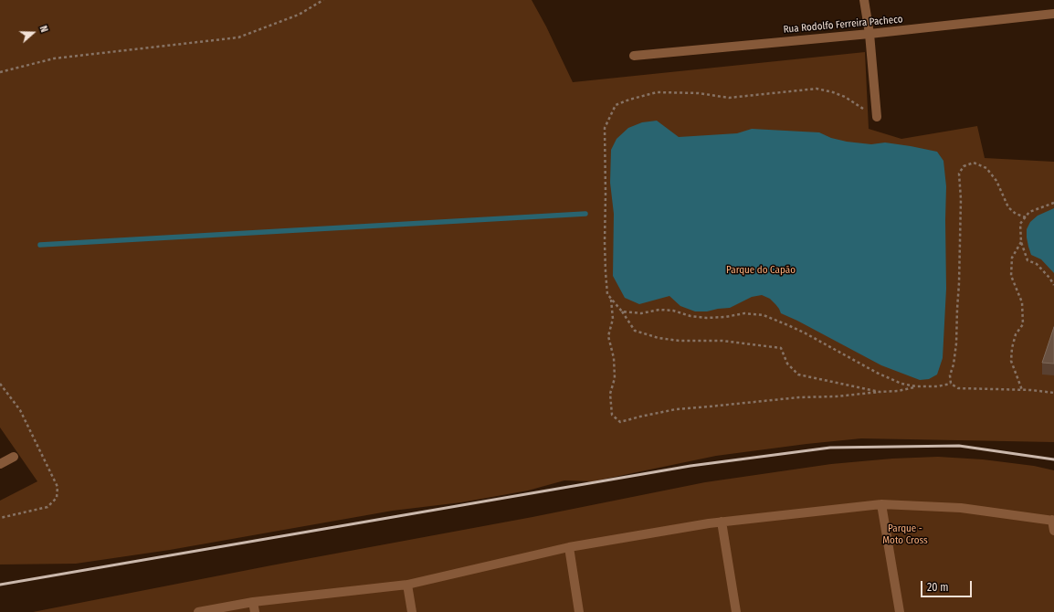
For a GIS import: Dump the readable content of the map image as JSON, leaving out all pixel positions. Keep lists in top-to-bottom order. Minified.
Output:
{"streets":{"street":["Rua Rodolfo Ferreira Pacheco"]},"parks":["Parque do Capão","Parque - Moto Cross"],"scale_bar":"20 m","north":"right"}
